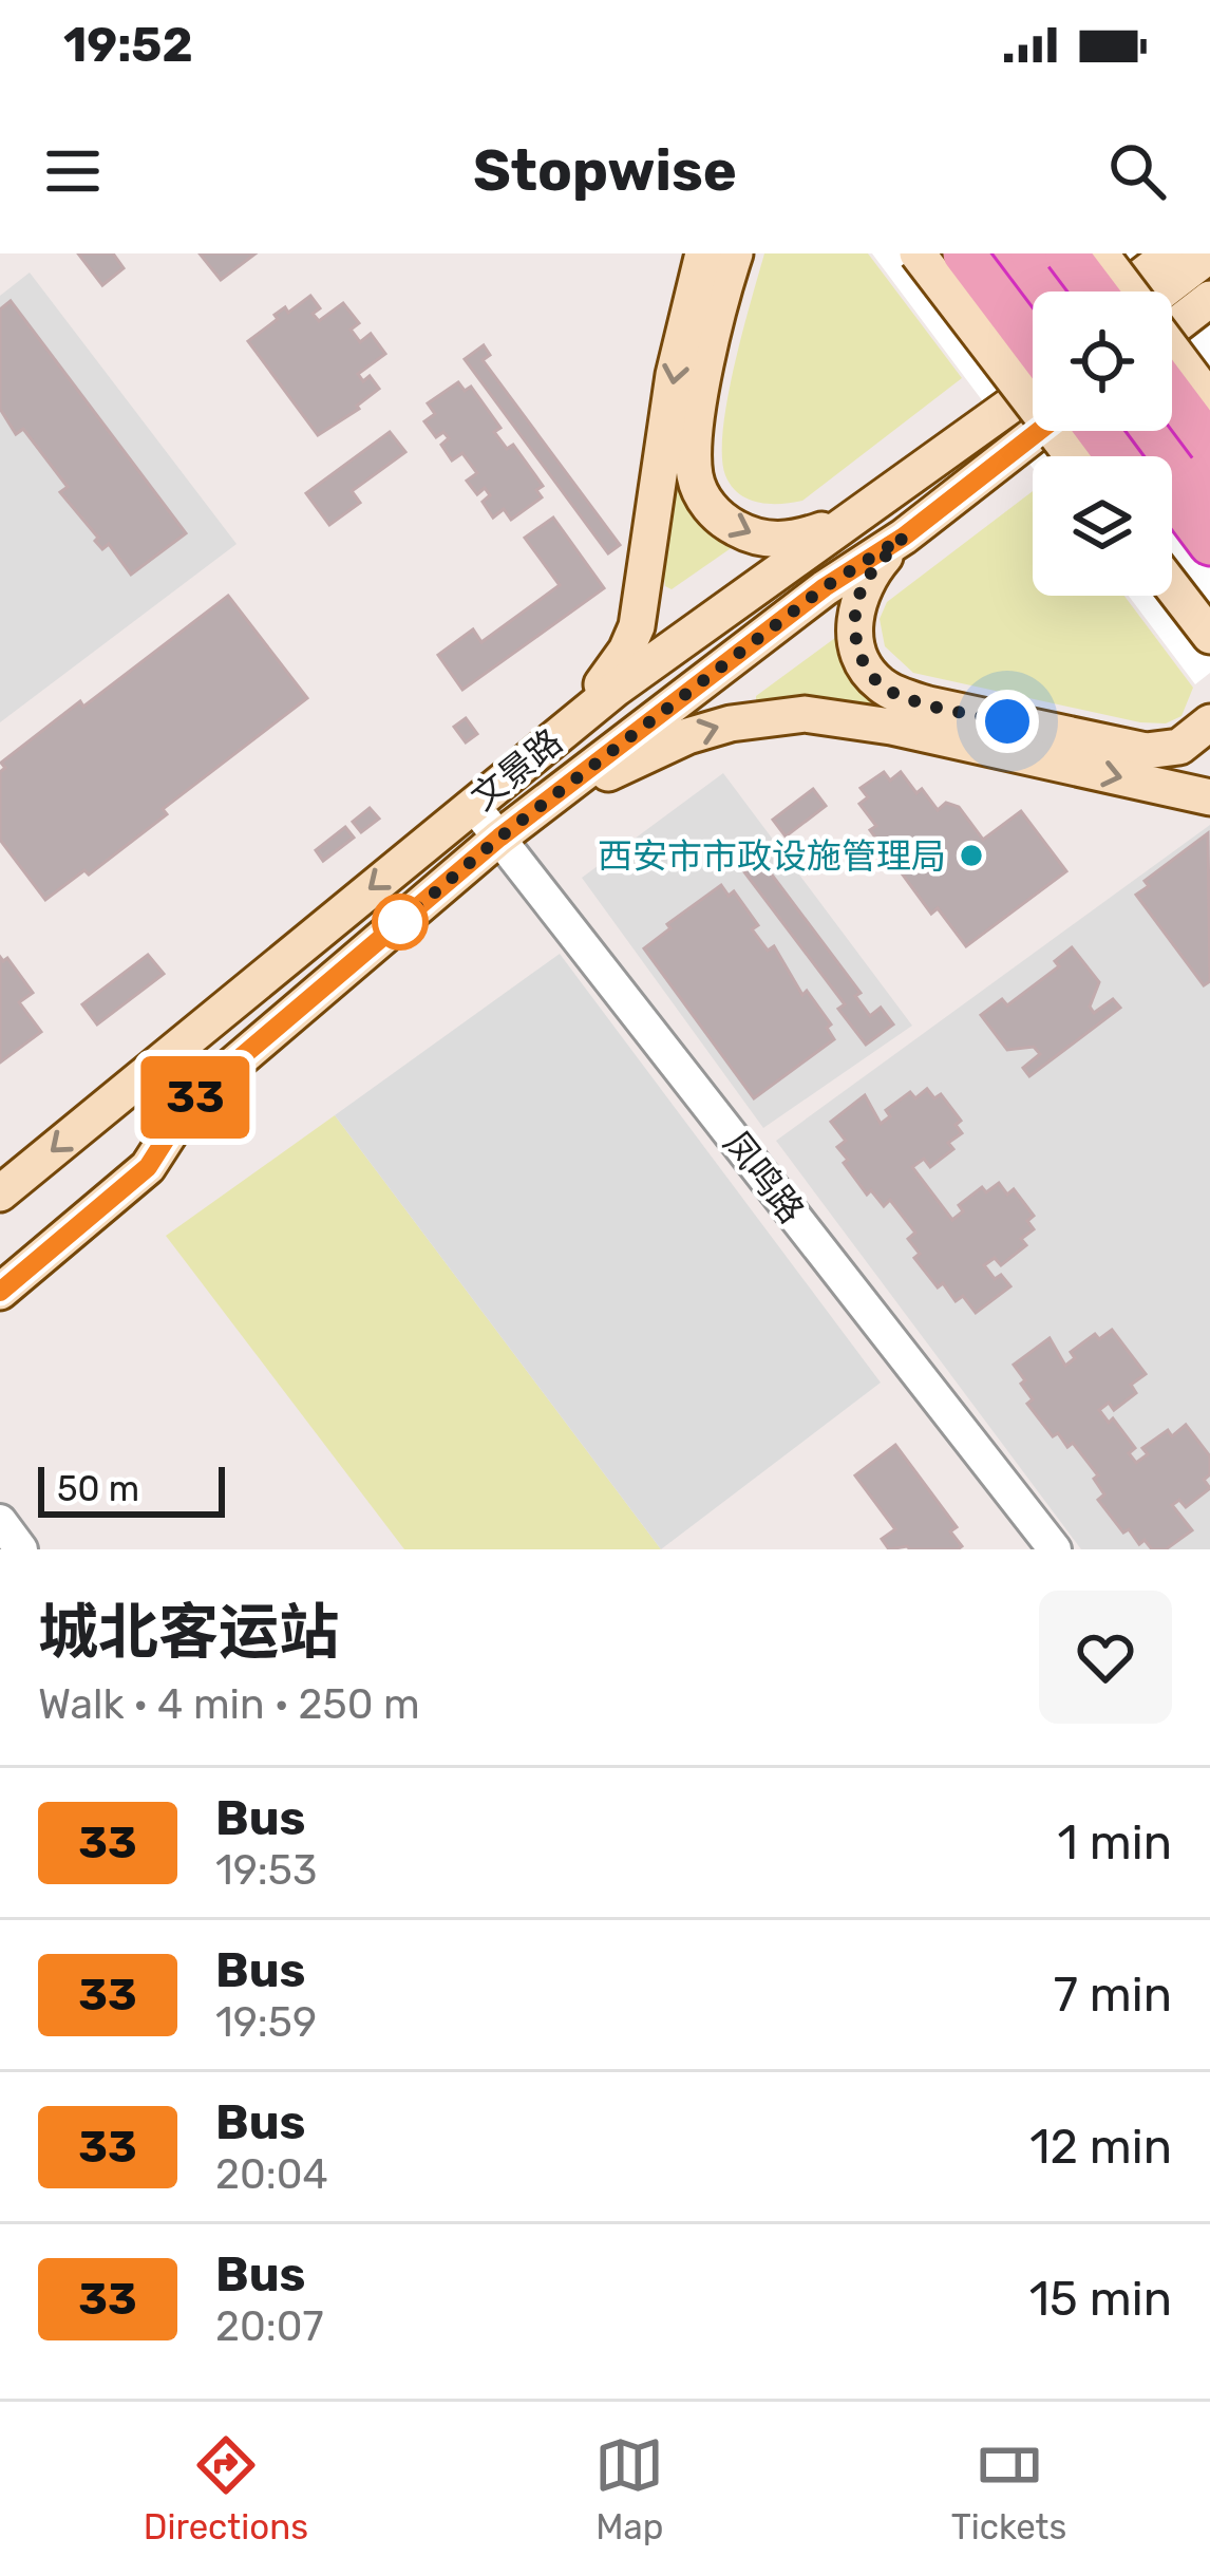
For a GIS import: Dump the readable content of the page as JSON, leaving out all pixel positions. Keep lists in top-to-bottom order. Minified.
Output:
{"streets":{"main road":["文景路"],"street":["凤鸣路"]},"crossings":[["文景路","凤鸣路"]],"places":["西安市市政设施管理局"],"lines":["bus line 33"],"scale_bar":"50 m","page":{"status":"19:52","header":"Stopwise","on_map":"33","scale":"50 m","heading":["城北客运站","Walk · 4 min · 250 m"],"list":[{"mark":"33","name":"Bus","note":"19:53","value":"1 min"},{"mark":"33","name":"Bus","note":"19:59","value":"7 min"},{"mark":"33","name":"Bus","note":"20:04","value":"12 min"},{"mark":"33","name":"Bus","note":"20:07","value":"15 min"}],"tabs":["Directions","Map","Tickets"]}}
